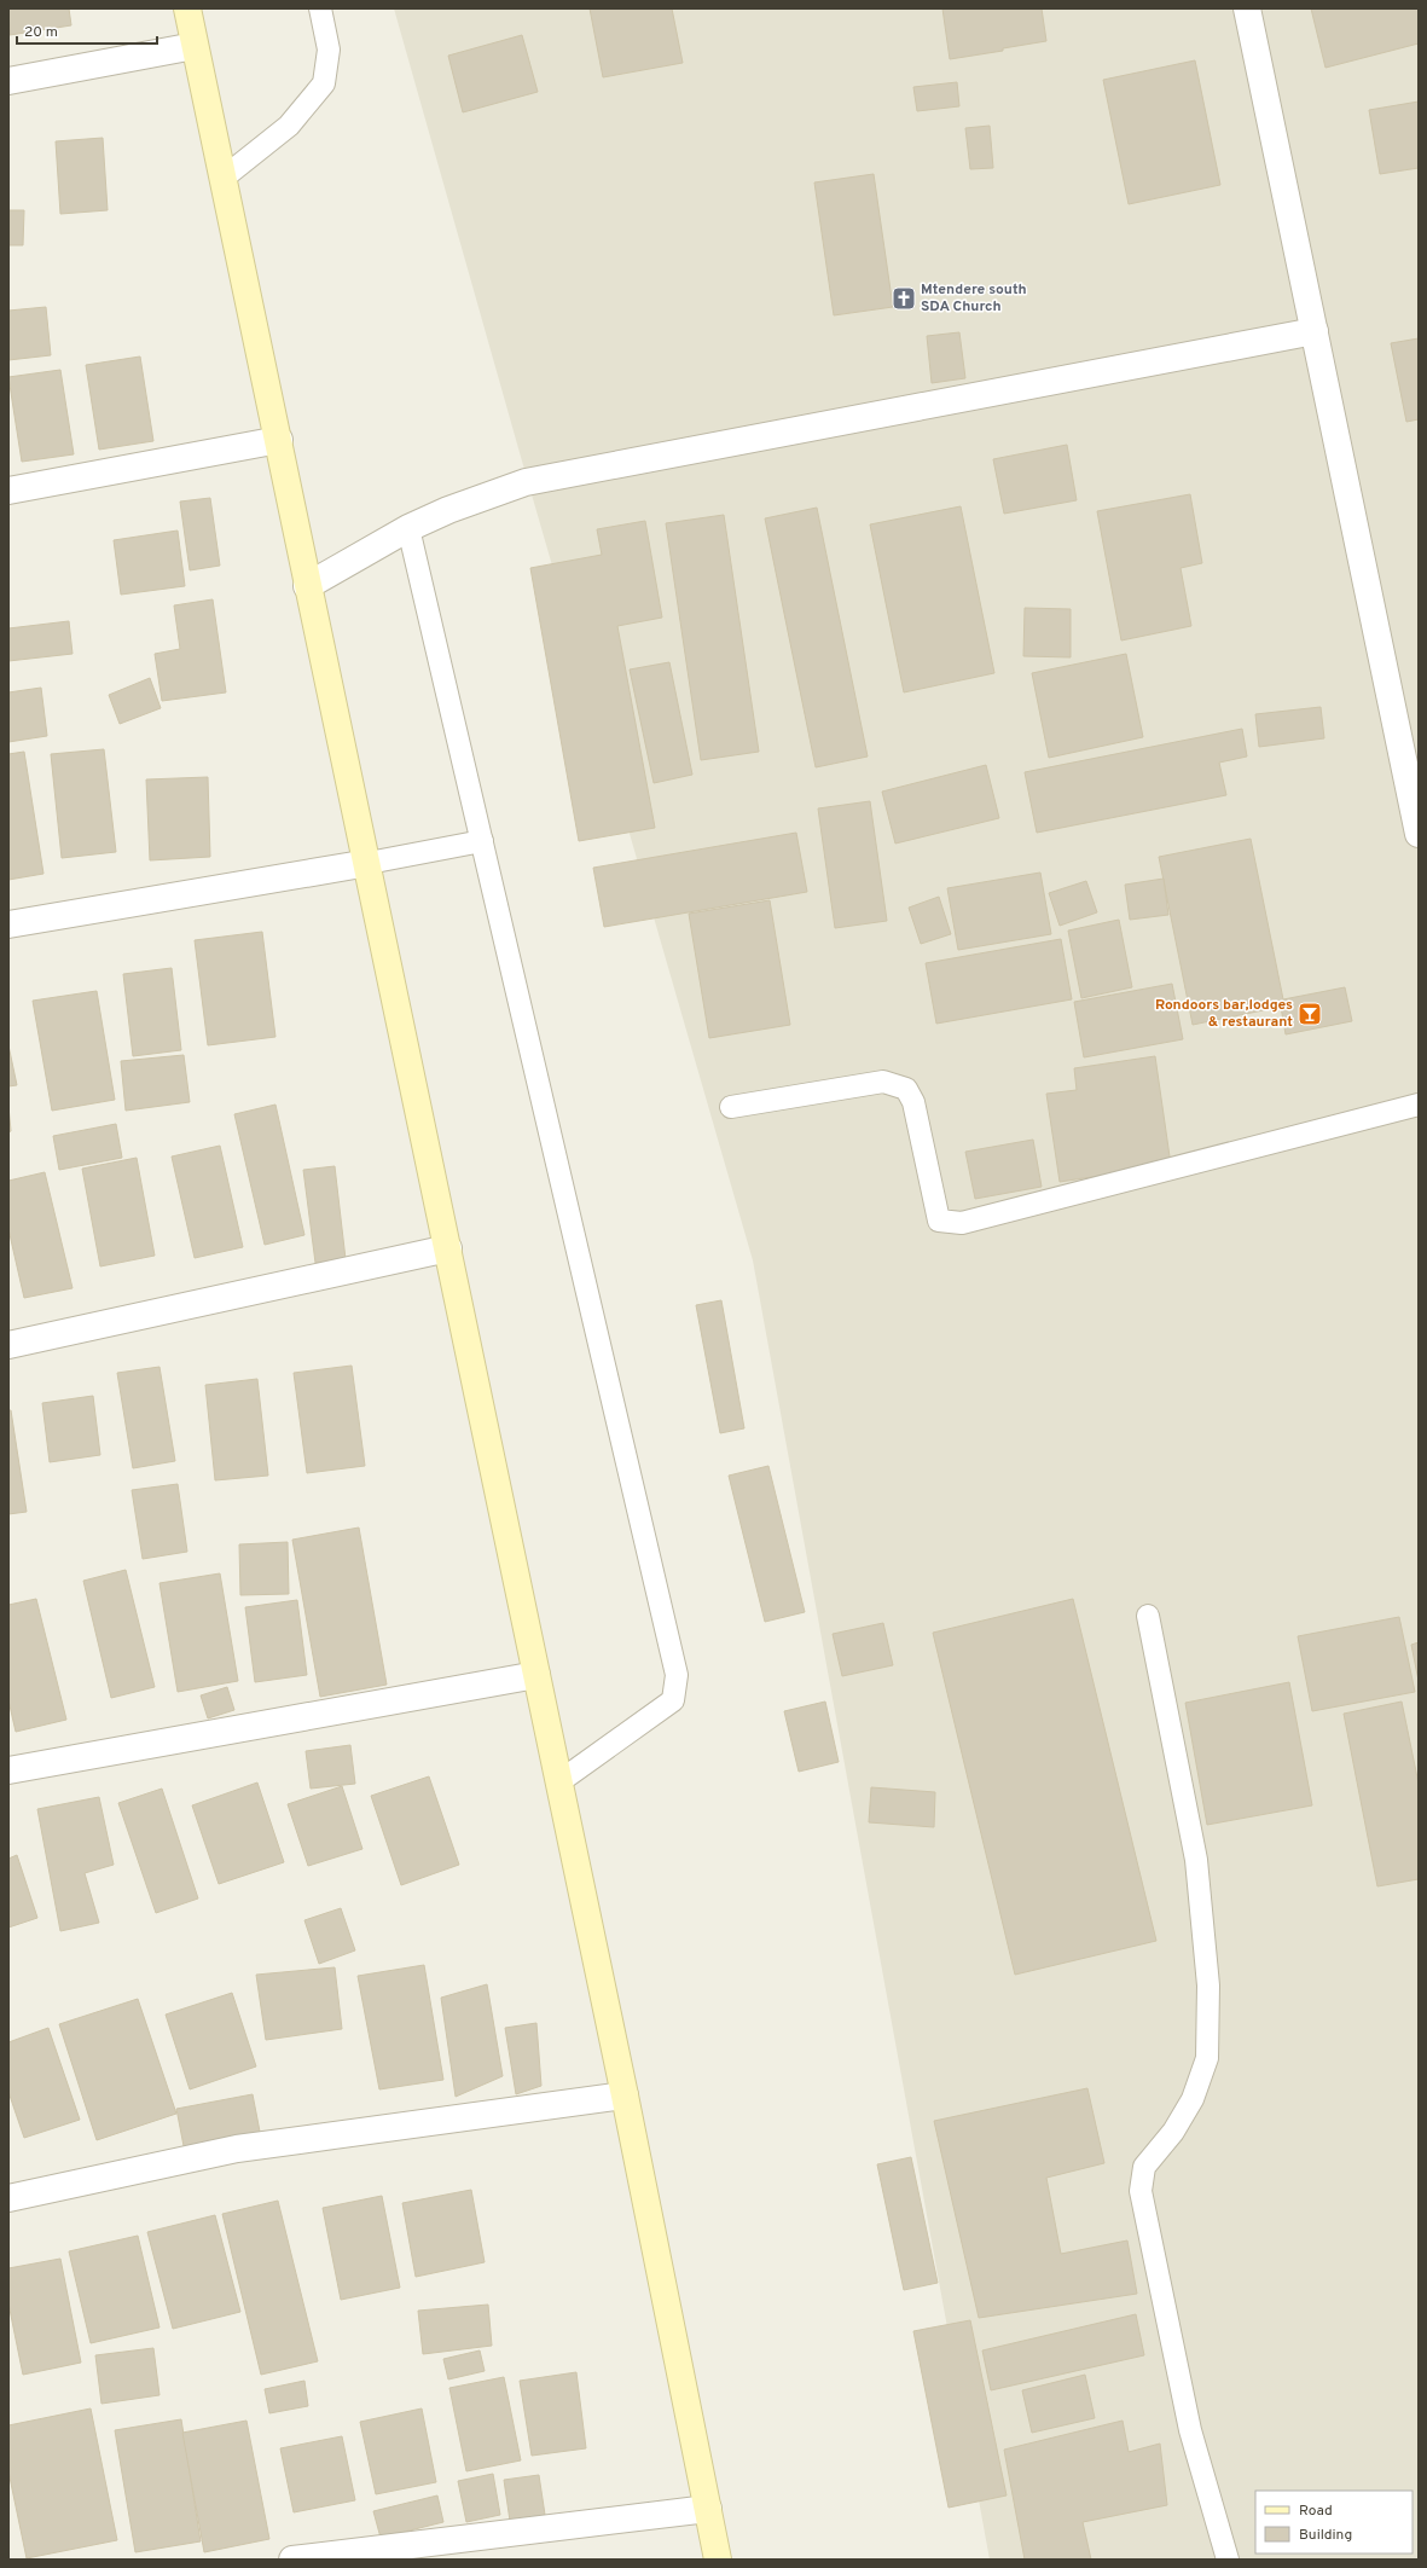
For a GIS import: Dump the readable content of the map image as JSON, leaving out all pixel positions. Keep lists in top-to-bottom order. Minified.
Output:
{"places":{"church":["Mtendere south SDA Church"],"bar":["Rondoors bar,lodges & restaurant"]},"legend":["Road","Building"],"scale_bar":"20 m"}
